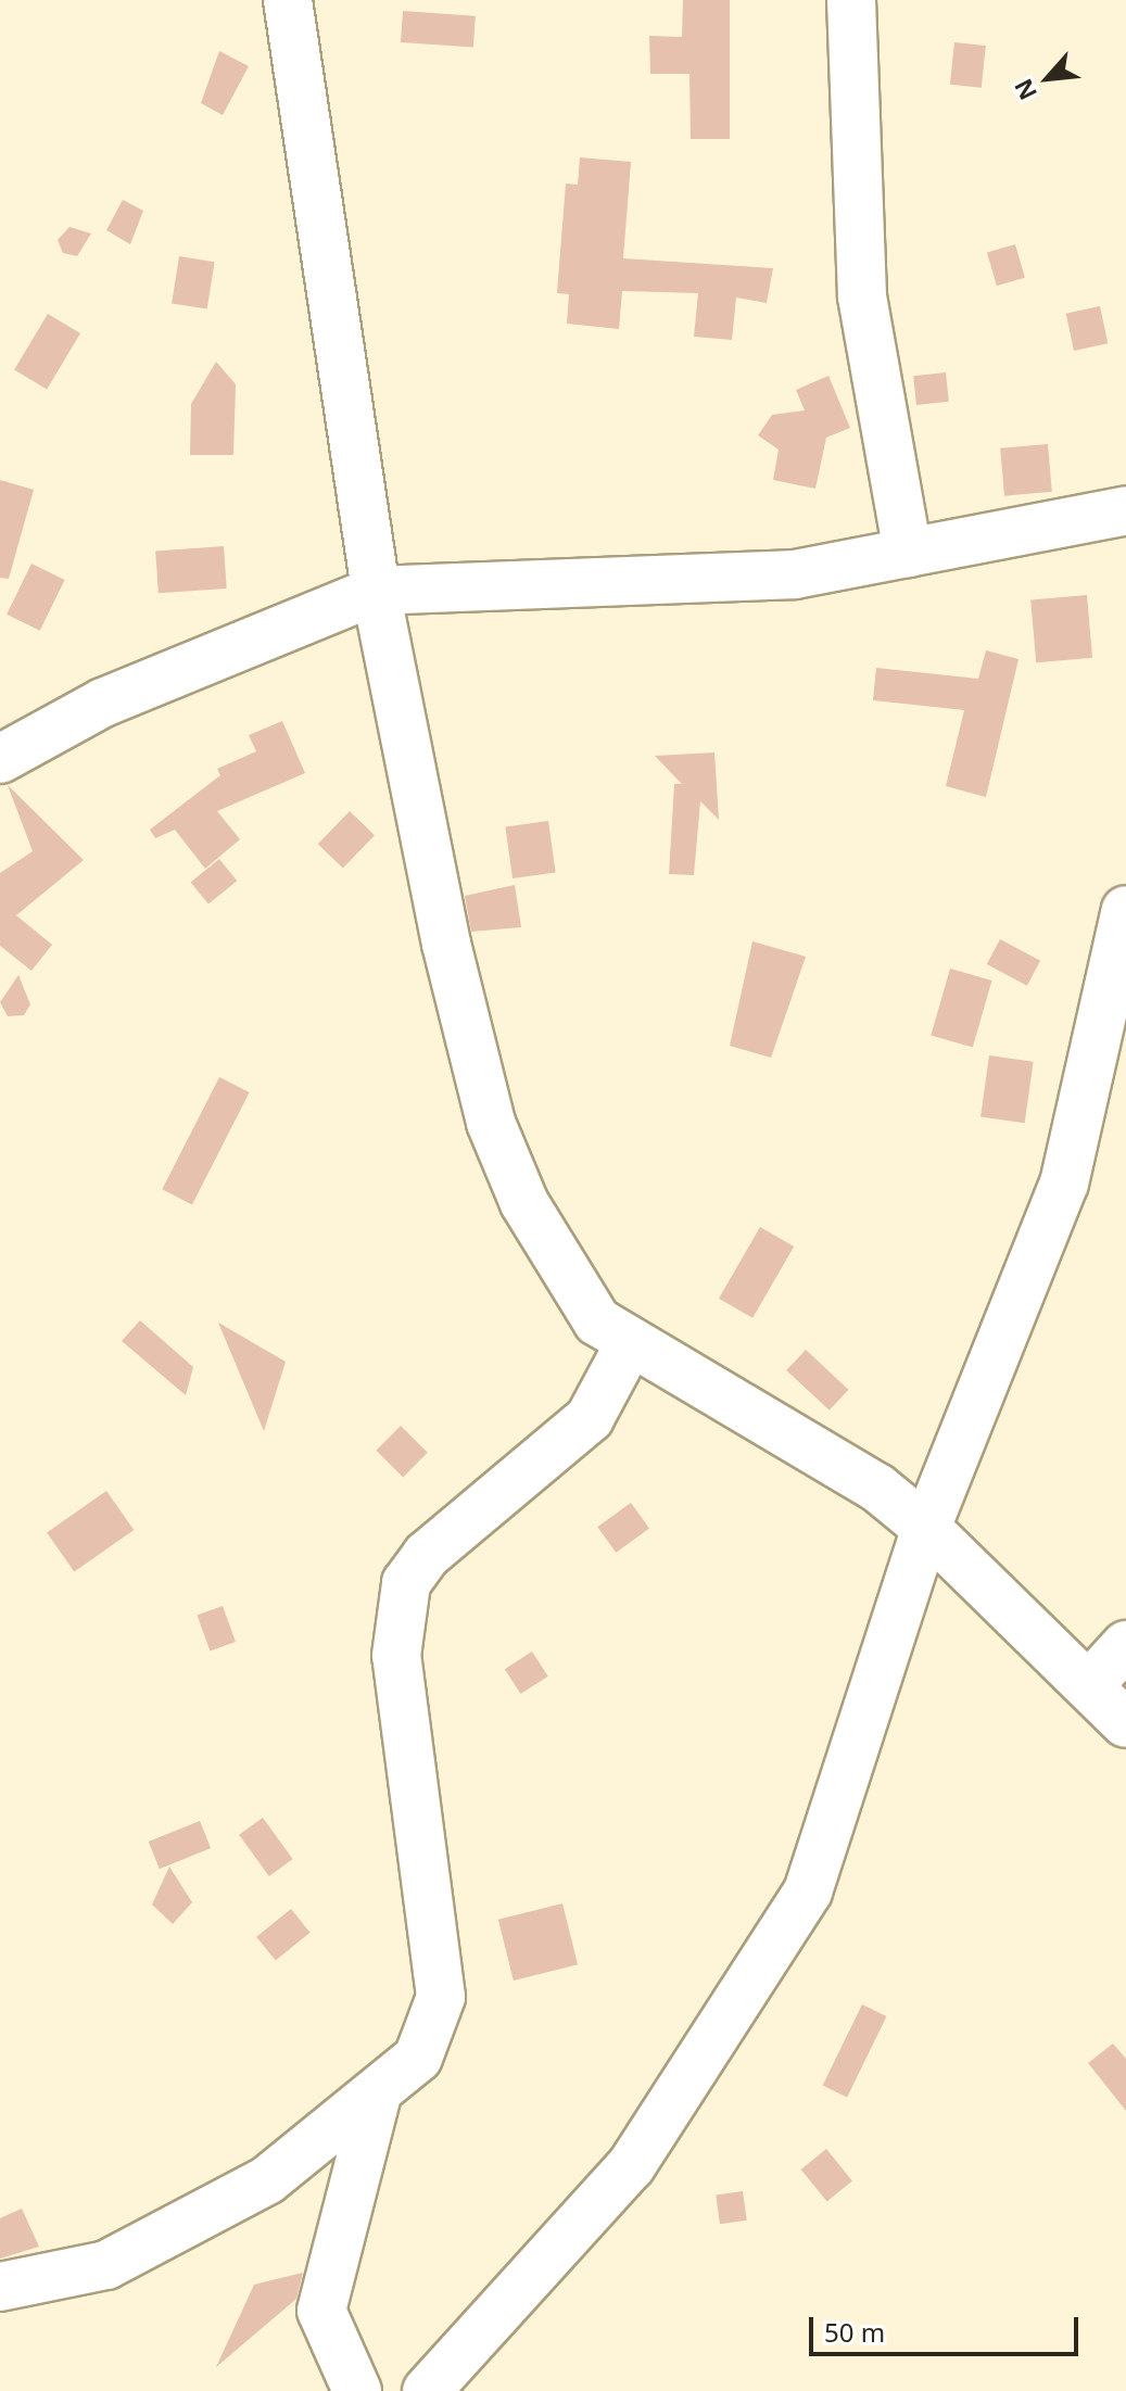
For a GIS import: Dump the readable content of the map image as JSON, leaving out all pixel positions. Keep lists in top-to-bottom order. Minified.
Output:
{"scale_bar":"50 m","north":"bottom left"}
